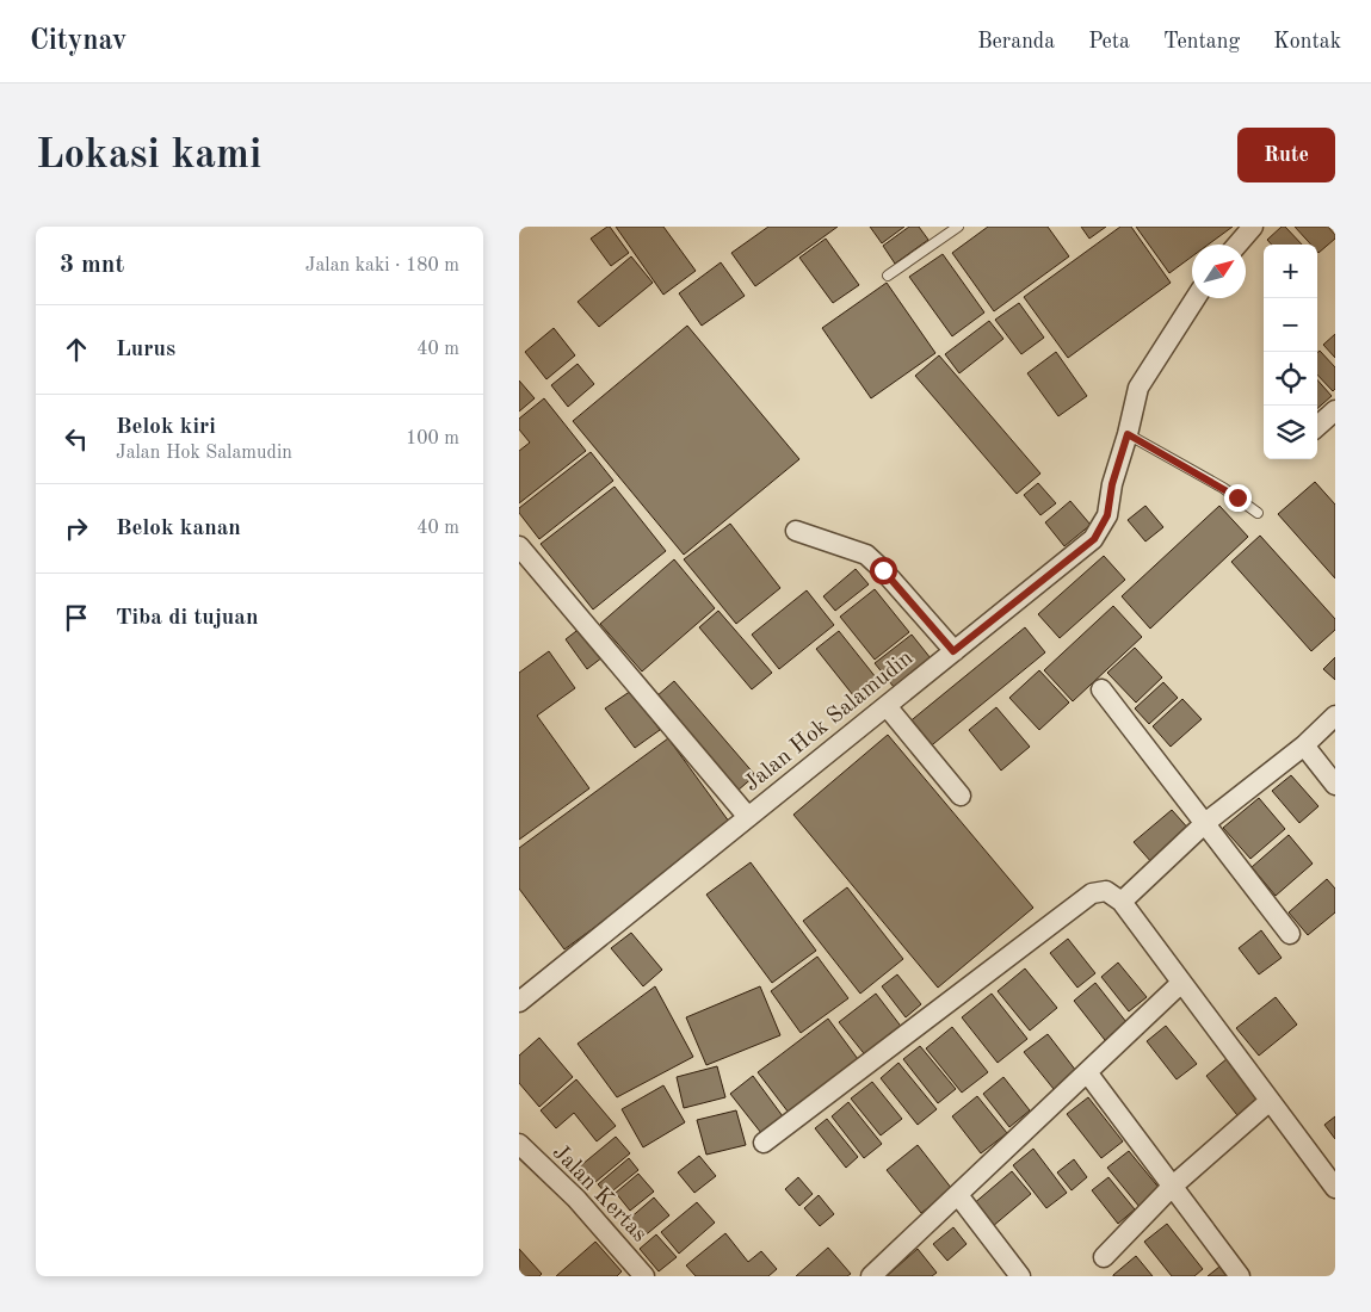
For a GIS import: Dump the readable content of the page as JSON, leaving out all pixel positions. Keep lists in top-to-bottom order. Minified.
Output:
{"streets":{"street":["Jalan Hok Salamudin","Jalan Kertas"]},"north":"top right","page":{"header":"Citynav","nav":["Beranda","Peta","Tentang","Kontak"],"buttons":"Rute","title":"Lokasi kami","heading":["3 mnt","Jalan kaki · 180 m"],"map_buttons":["+","−"],"list":[["Lurus","40 m"],["Belok kiri","Jalan Hok Salamudin","100 m"],["Belok kanan","40 m"],"Tiba di tujuan"]}}
